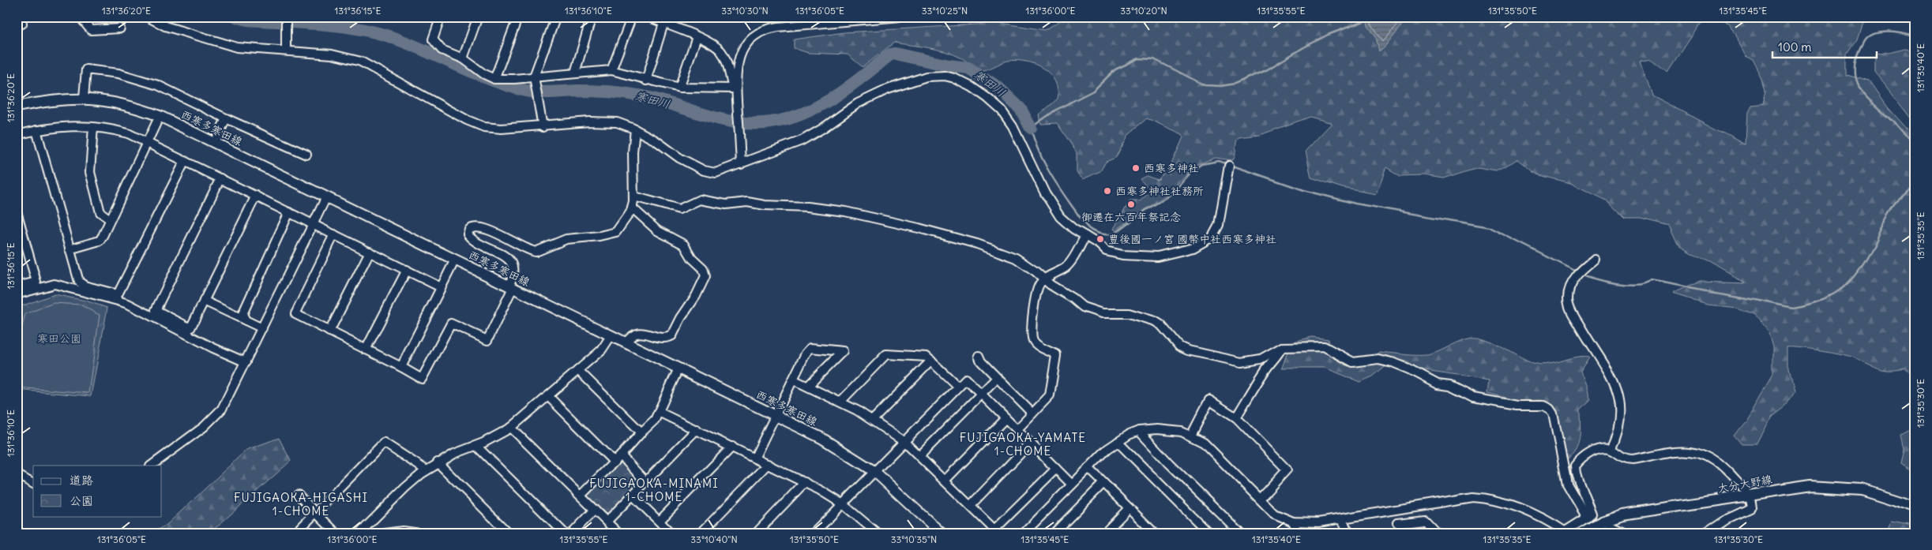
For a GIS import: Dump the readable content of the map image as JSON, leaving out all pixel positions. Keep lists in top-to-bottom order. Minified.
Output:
{"streets":{"main road":["西寒多寒田線","大分大野線"]},"districts":["FUJIGAOKA-YAMATE 1-CHOME","FUJIGAOKA-MINAMI 1-CHOME","FUJIGAOKA-HIGASHI 1-CHOME"],"water":["寒田川"],"parks":["寒田公園"],"places":["西寒多神社","西寒多神社社務所","御遷在六百年祭記念","豊後國一ノ宮 國幣中社西寒多神社"],"legend":["道路","公園"],"scale_bar":"100 m","coordinates":["131°36'20\"E","131°36'15\"E","131°36'10\"E","33°10'30\"N","131°36'05\"E","33°10'25\"N","131°36'00\"E","33°10'20\"N","131°35'55\"E","131°35'50\"E","131°35'45\"E","131°35'40\"E","131°35'35\"E","131°35'30\"E","33°10'40\"N","33°10'35\"N"]}
